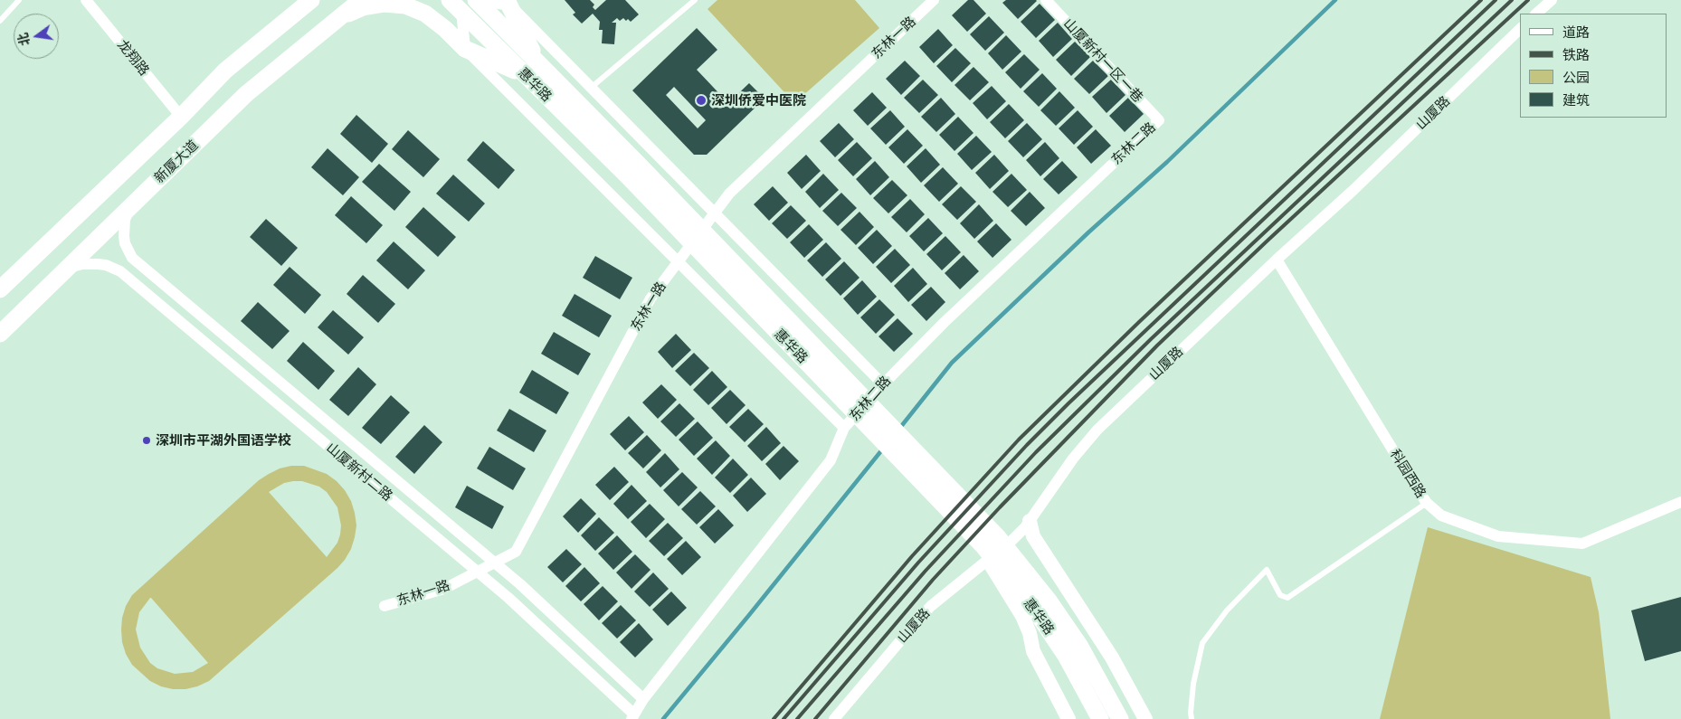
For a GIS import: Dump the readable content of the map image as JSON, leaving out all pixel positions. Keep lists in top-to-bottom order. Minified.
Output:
{"streets":{"main road":["惠华路","新厦大道"],"street":["东林一路","龙翔路","山厦新村一区一巷","山厦路","东林二路","山厦新村二路","科园西路"]},"crossings":[["东林一路","山厦新村二路"],["山厦新村一区一巷","东林二路"],["山厦路","科园西路"],["东林二路","山厦新村二路"],["新厦大道","山厦新村二路"]],"places":["深圳侨爱中医院","深圳市平湖外国语学校"],"legend":["道路","铁路","公园","建筑"],"north":"left"}
